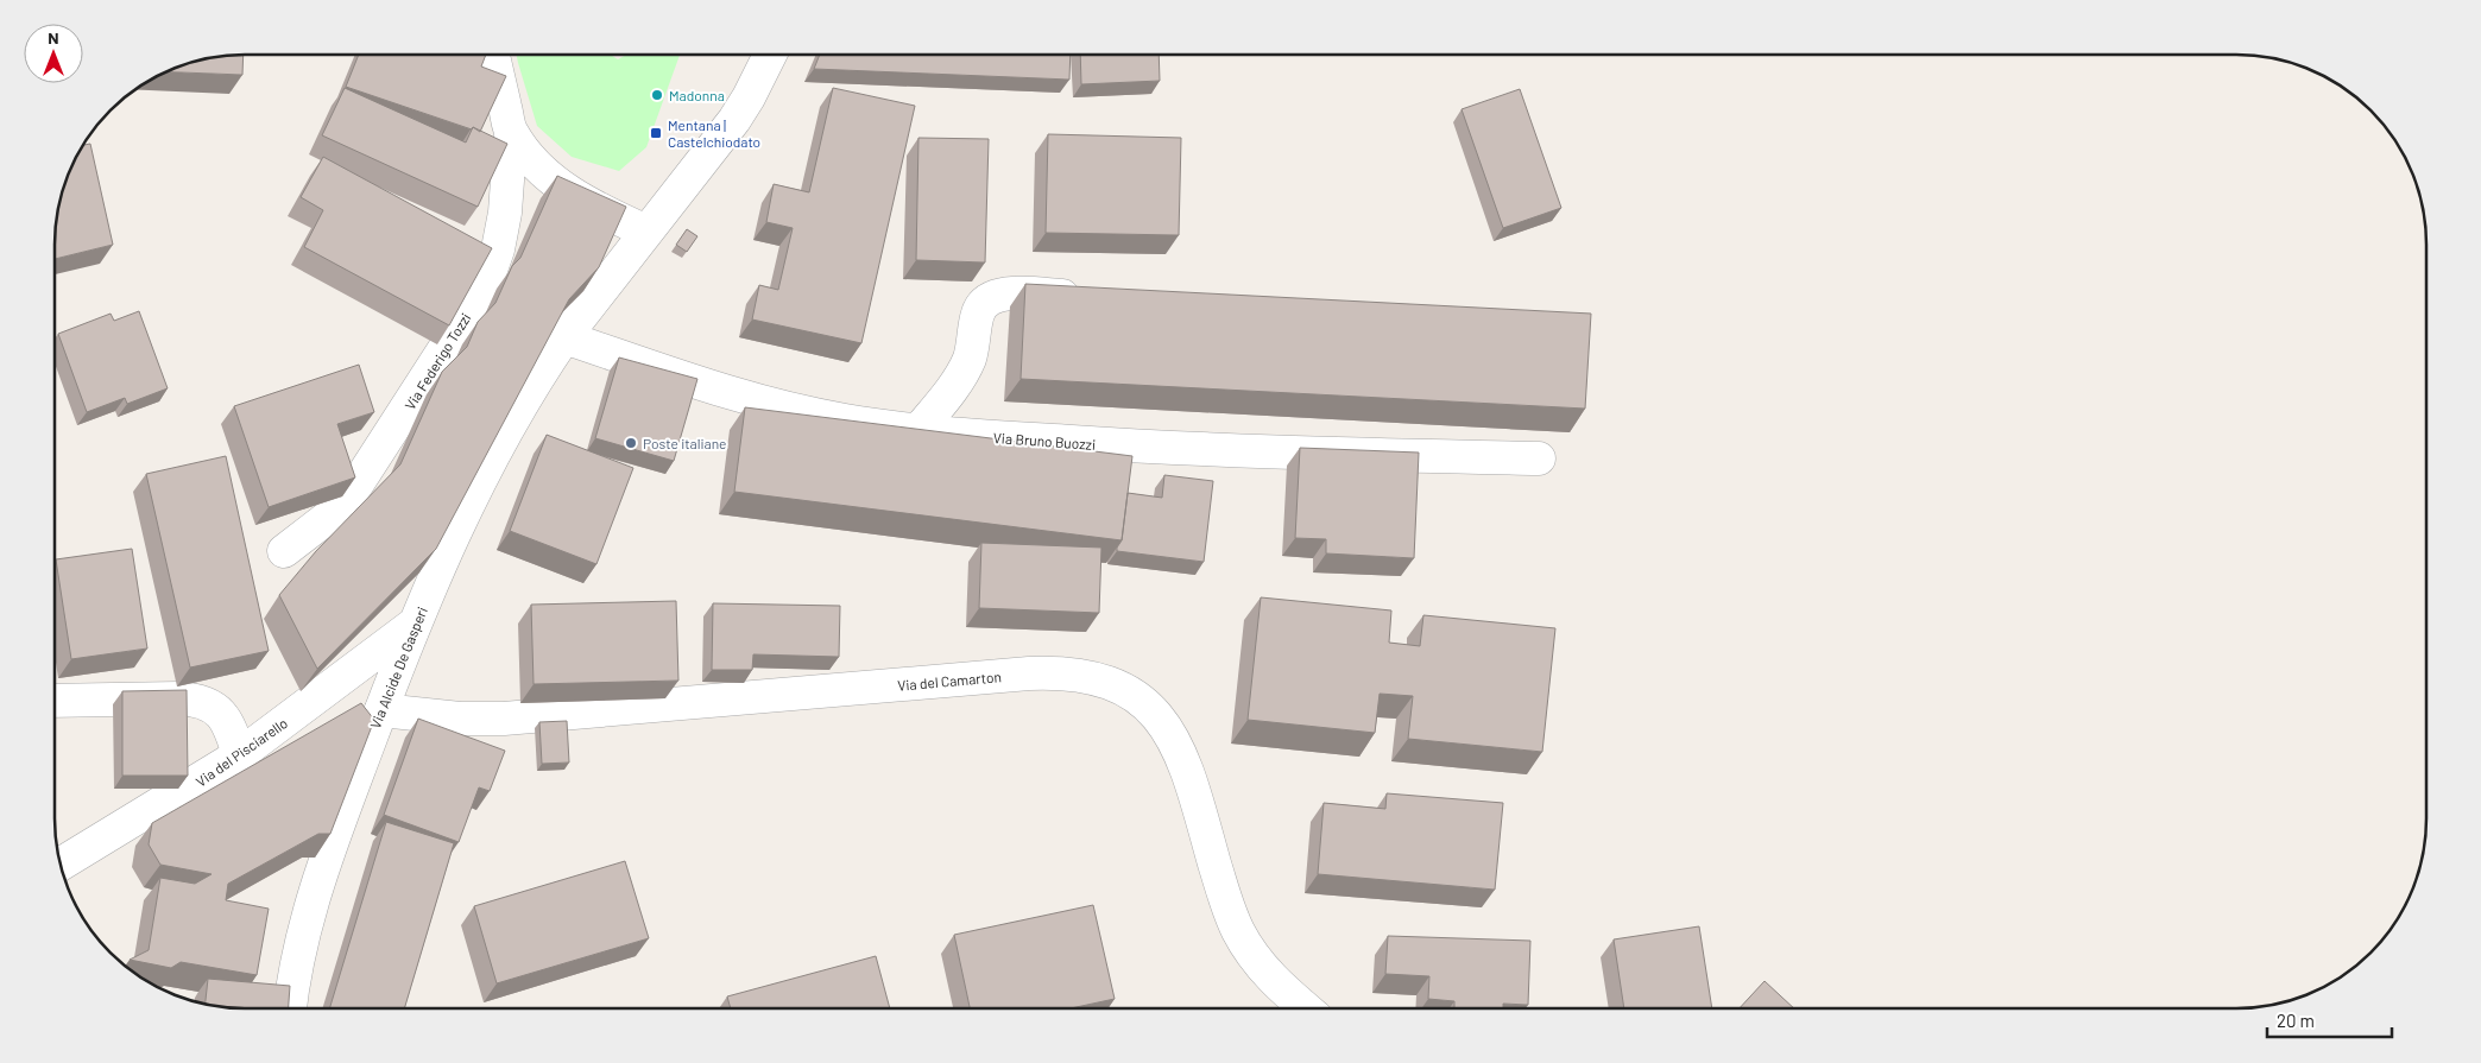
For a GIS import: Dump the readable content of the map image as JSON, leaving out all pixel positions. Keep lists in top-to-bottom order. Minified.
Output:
{"streets":{"street":["Via Federigo Tozzi","Via Bruno Buozzi","Via Alcide De Gasperi","Via del Camarton","Via del Pisciarello"]},"crossings":[["Via Bruno Buozzi","Via Alcide De Gasperi"],["Via Alcide De Gasperi","Via del Camarton"],["Via Alcide De Gasperi","Via del Pisciarello"]],"places":{"other":["Madonna","Poste italiane"],"transit":["Mentana | Castelchiodato"]},"scale_bar":"20 m","north":"top"}
